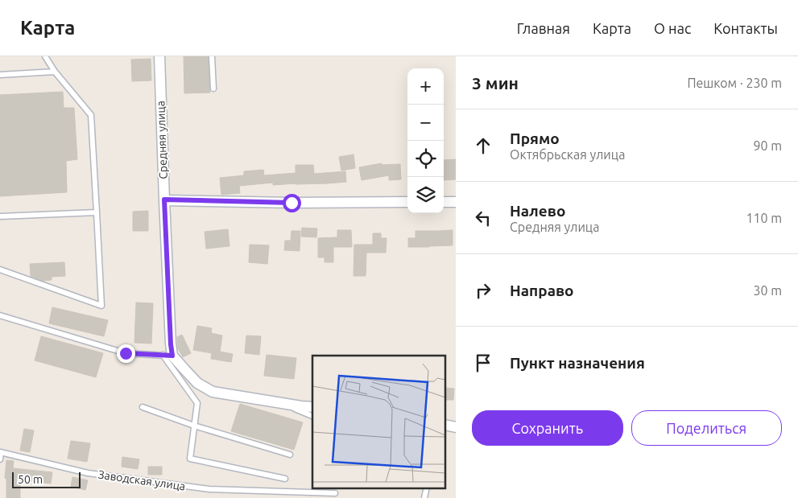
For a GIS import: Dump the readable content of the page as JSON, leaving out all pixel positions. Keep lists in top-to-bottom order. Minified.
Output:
{"streets":{"street":["Средняя улица"],"lane":["Заводская улица"]},"scale_bar":"50 m","page":{"header":"Карта","nav":["Главная","Карта","О нас","Контакты"],"heading":["3 мин","Пешком · 230 m"],"map_buttons":["+","−"],"list":[["Прямо","Октябрьская улица","90 m"],["Налево","Средняя улица","110 m"],["Направо","30 m"],"Пункт назначения"],"buttons":["Сохранить","Поделиться"],"scale":"50 m"}}
